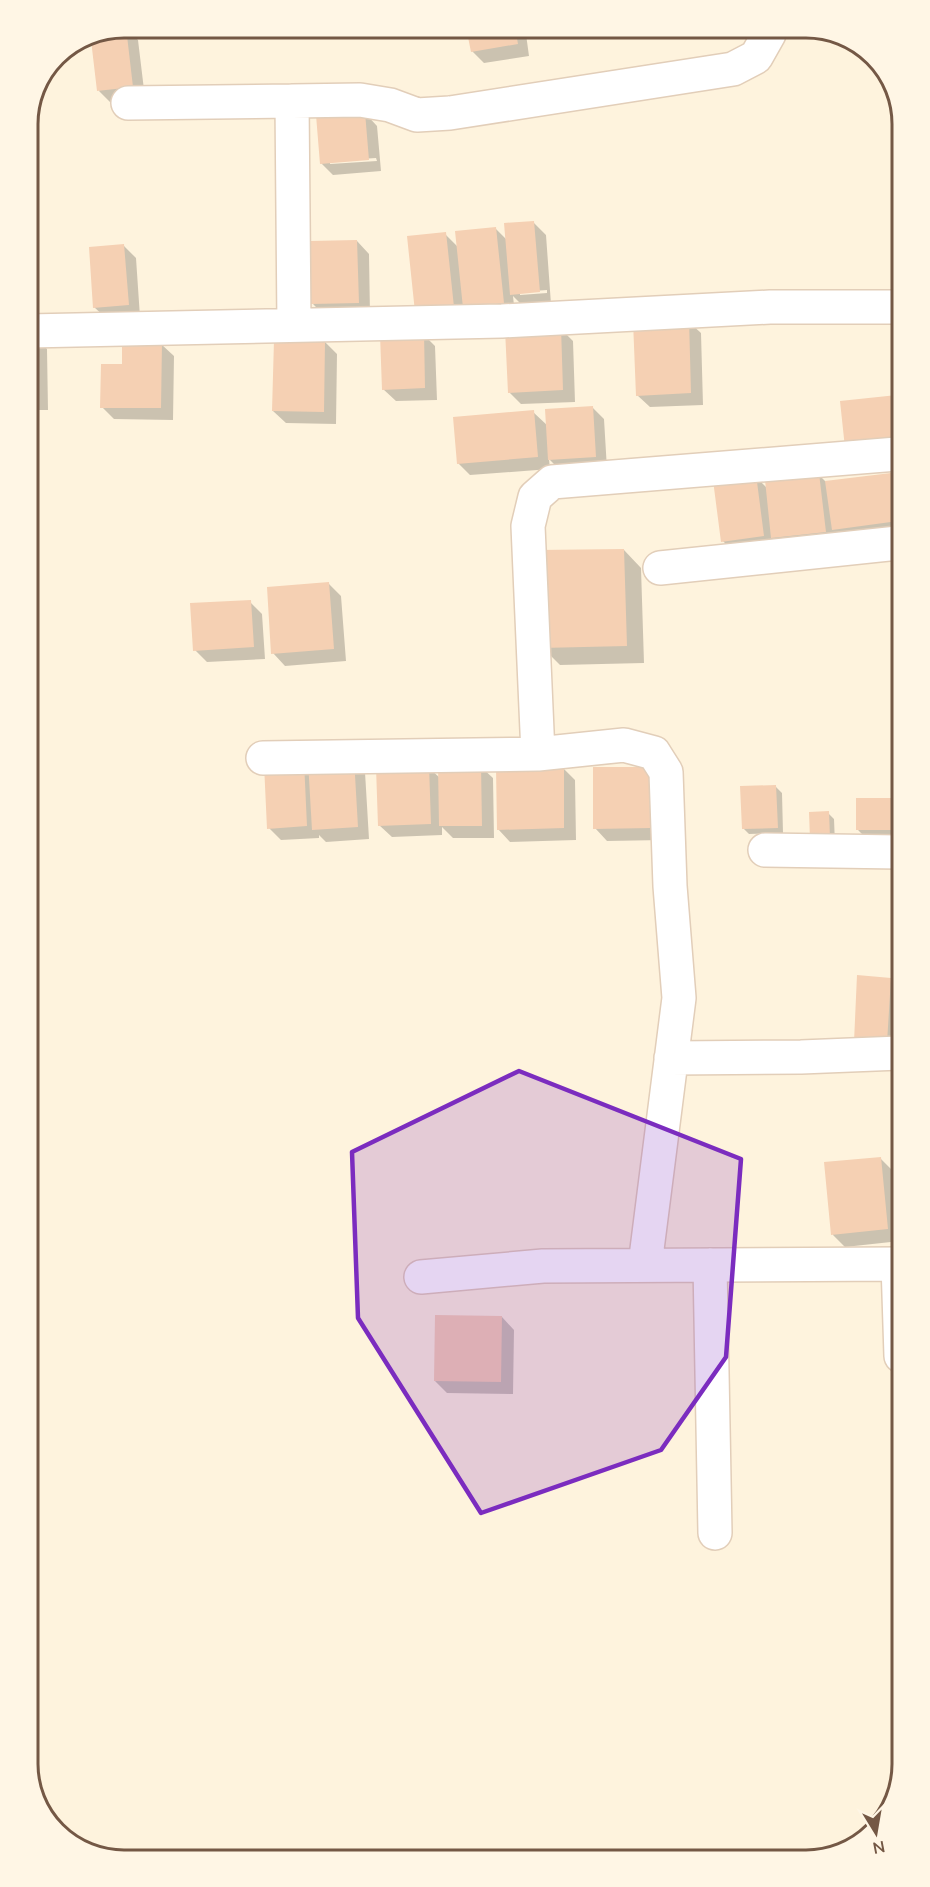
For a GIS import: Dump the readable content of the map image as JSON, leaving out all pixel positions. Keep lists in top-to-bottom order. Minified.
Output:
{"north":"bottom"}
